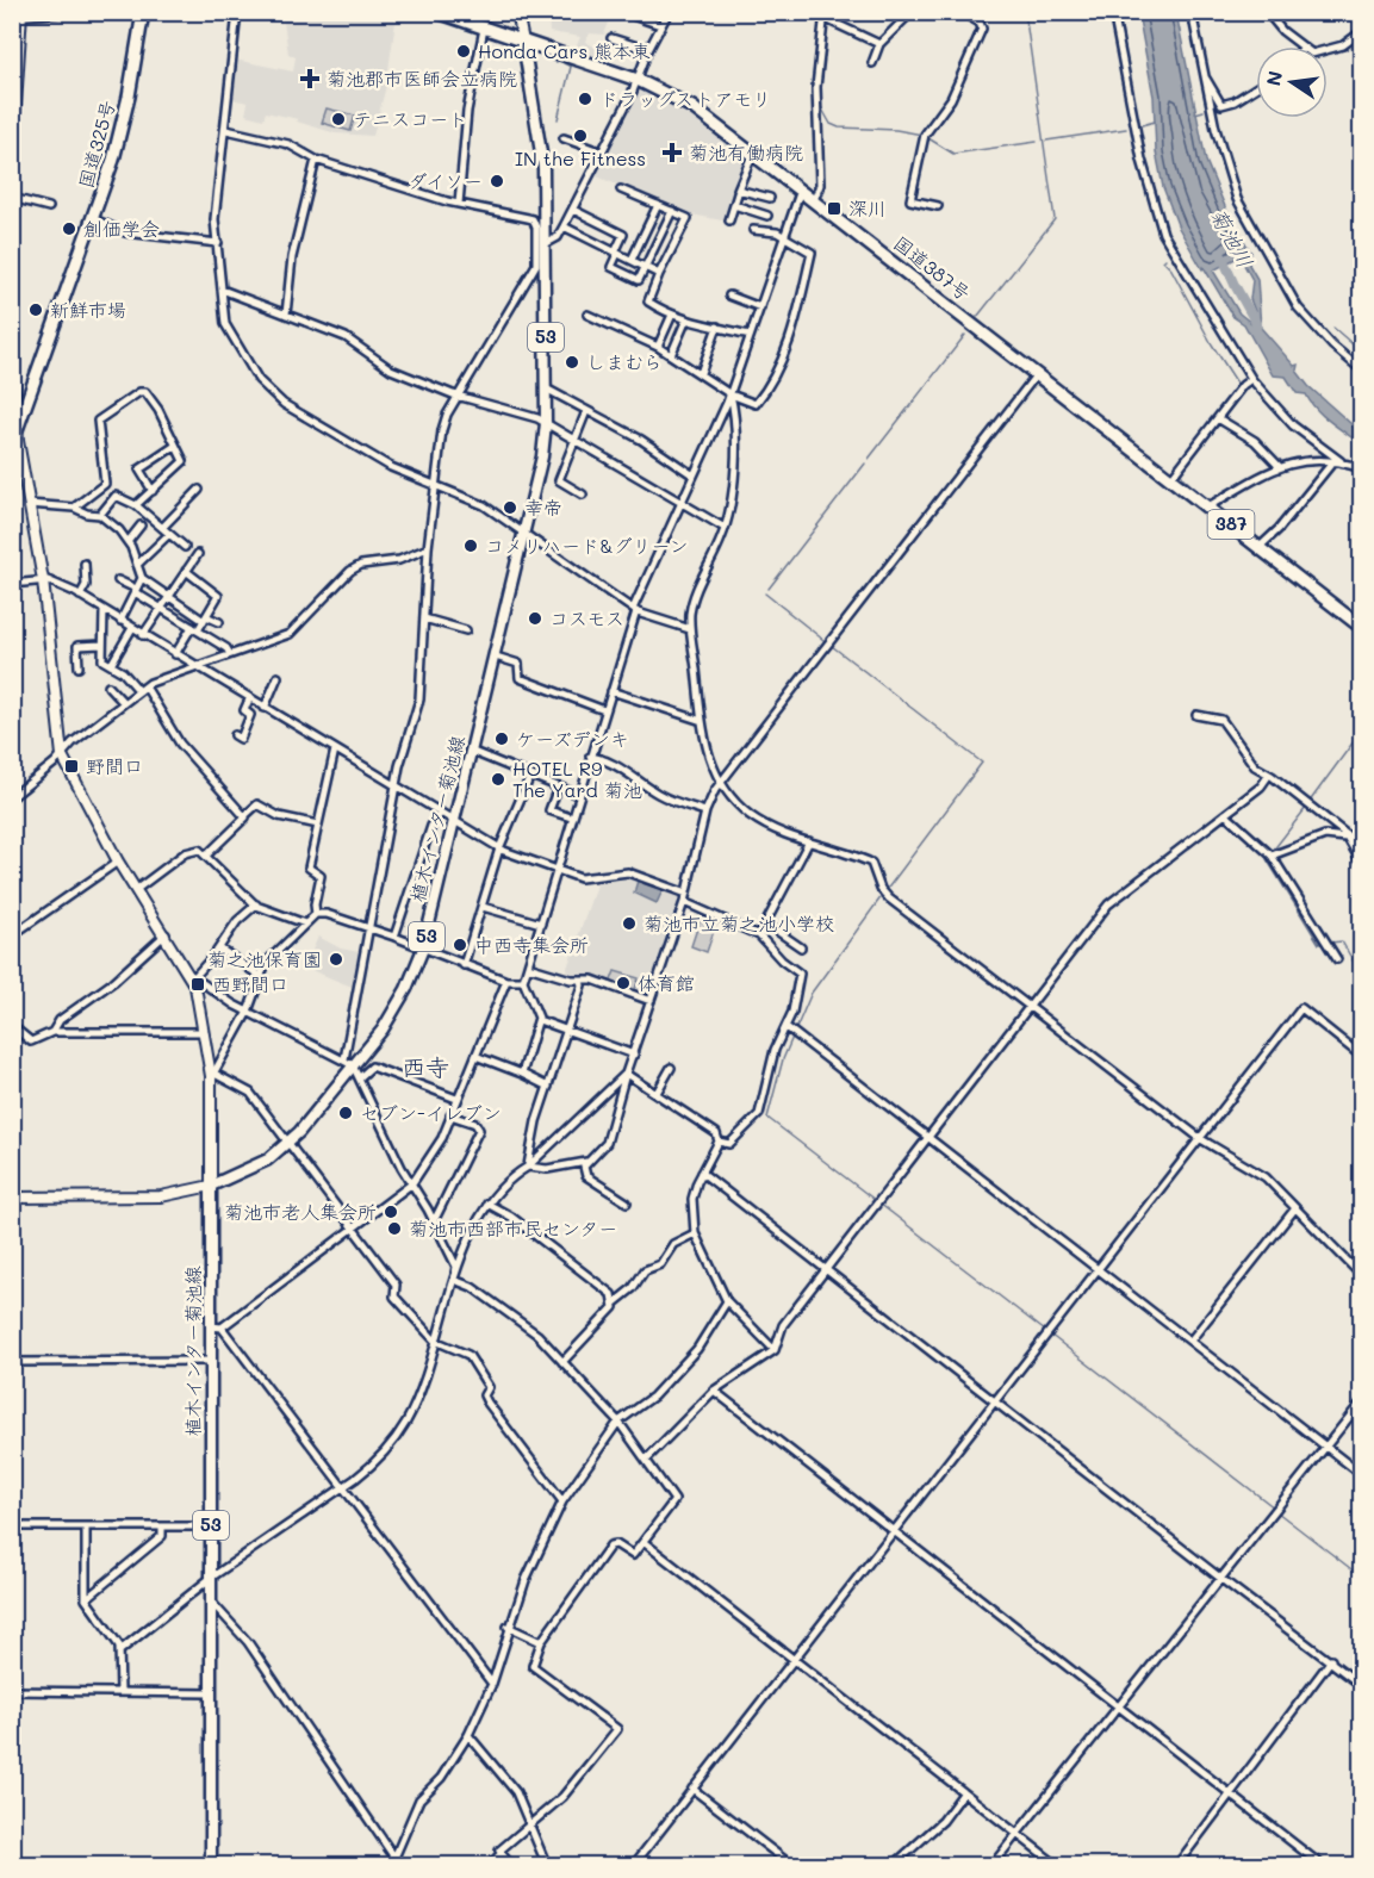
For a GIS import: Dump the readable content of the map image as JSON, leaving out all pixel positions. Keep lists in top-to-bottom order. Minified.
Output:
{"streets":{"highway":["国道325号","国道387号","387"],"main road":["53","植木インター菊池線"]},"crossings":[["国道387号","植木インター菊池線"]],"districts":["西寺"],"water":["菊池川"],"places":{"other":["Honda Cars 熊本東","ドラッグストアモリ","テニスコート","IN the Fitness","ダイソー","創価学会","新鮮市場","しまむら","幸帝","コメリハード&グリーン","コスモス","ケーズデンキ","HOTEL R9 The Yard 菊池","菊池市立菊之池小学校","中西寺集会所","菊之池保育園","体育館","セブン-イレブン","菊池市老人集会所","菊池市西部市民センター"],"health":["菊池郡市医師会立病院","菊池有働病院"],"transit":["深川","野間口","西野間口"]},"north":"left"}
